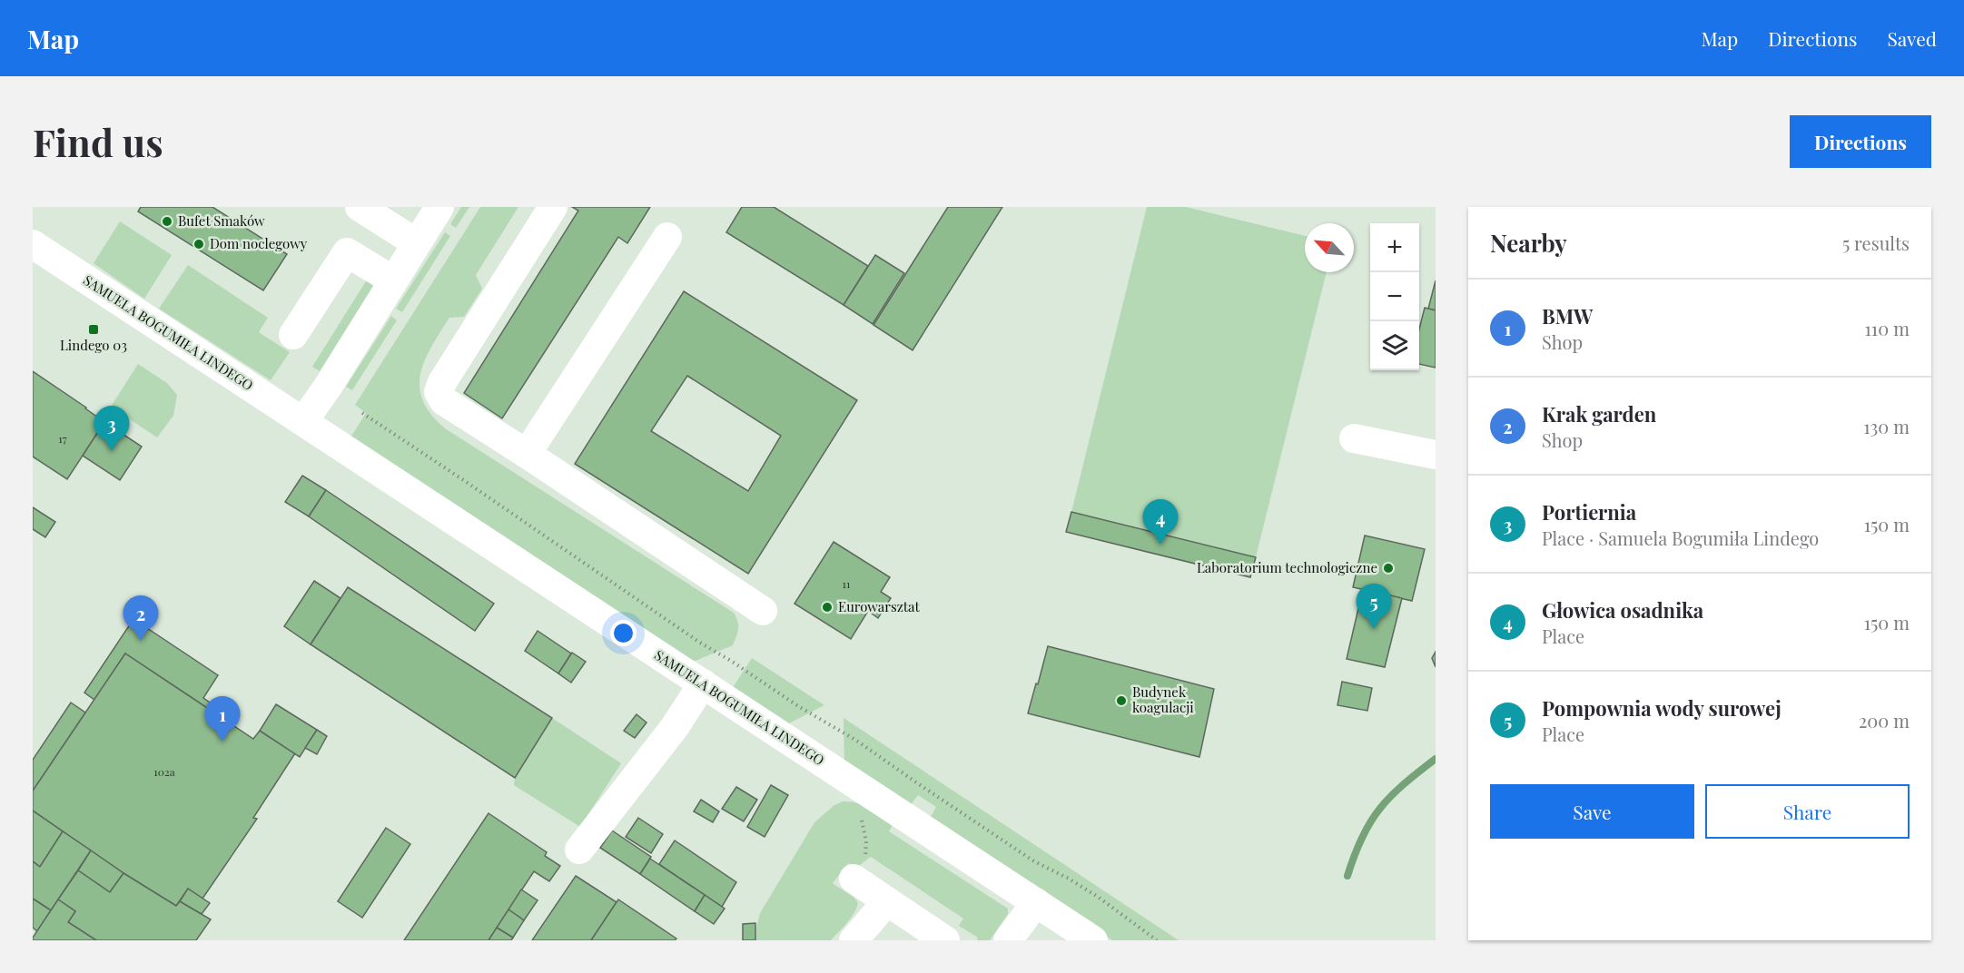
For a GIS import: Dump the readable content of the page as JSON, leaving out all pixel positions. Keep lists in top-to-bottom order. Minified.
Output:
{"streets":{"street":["SAMUELA BOGUMIŁA LINDEGO"]},"places":{"other":["Bufet Smaków","Dom noclegowy","Laboratorium technologiczne","Eurowarsztat","Budynek koagulacji"],"transit":["Lindego 03"]},"house_numbers":["17","11","102a"],"north":"top left","page":{"header":"Map","nav":["Map","Directions","Saved"],"buttons":["Directions",["Save","Share"]],"title":"Find us","heading":["Nearby","5 results"],"map_buttons":["+","−"],"list":[{"mark":"1","name":"BMW","note":"Shop","value":"110 m"},{"mark":"2","name":"Krak garden","note":"Shop","value":"130 m"},{"mark":"3","name":"Portiernia","note":"Place · Samuela Bogumiła Lindego","value":"150 m"},{"mark":"4","name":"Głowica osadnika","note":"Place","value":"150 m"},{"mark":"5","name":"Pompownia wody surowej","note":"Place","value":"200 m"}],"pins":["3","4","5","2","1"]}}
